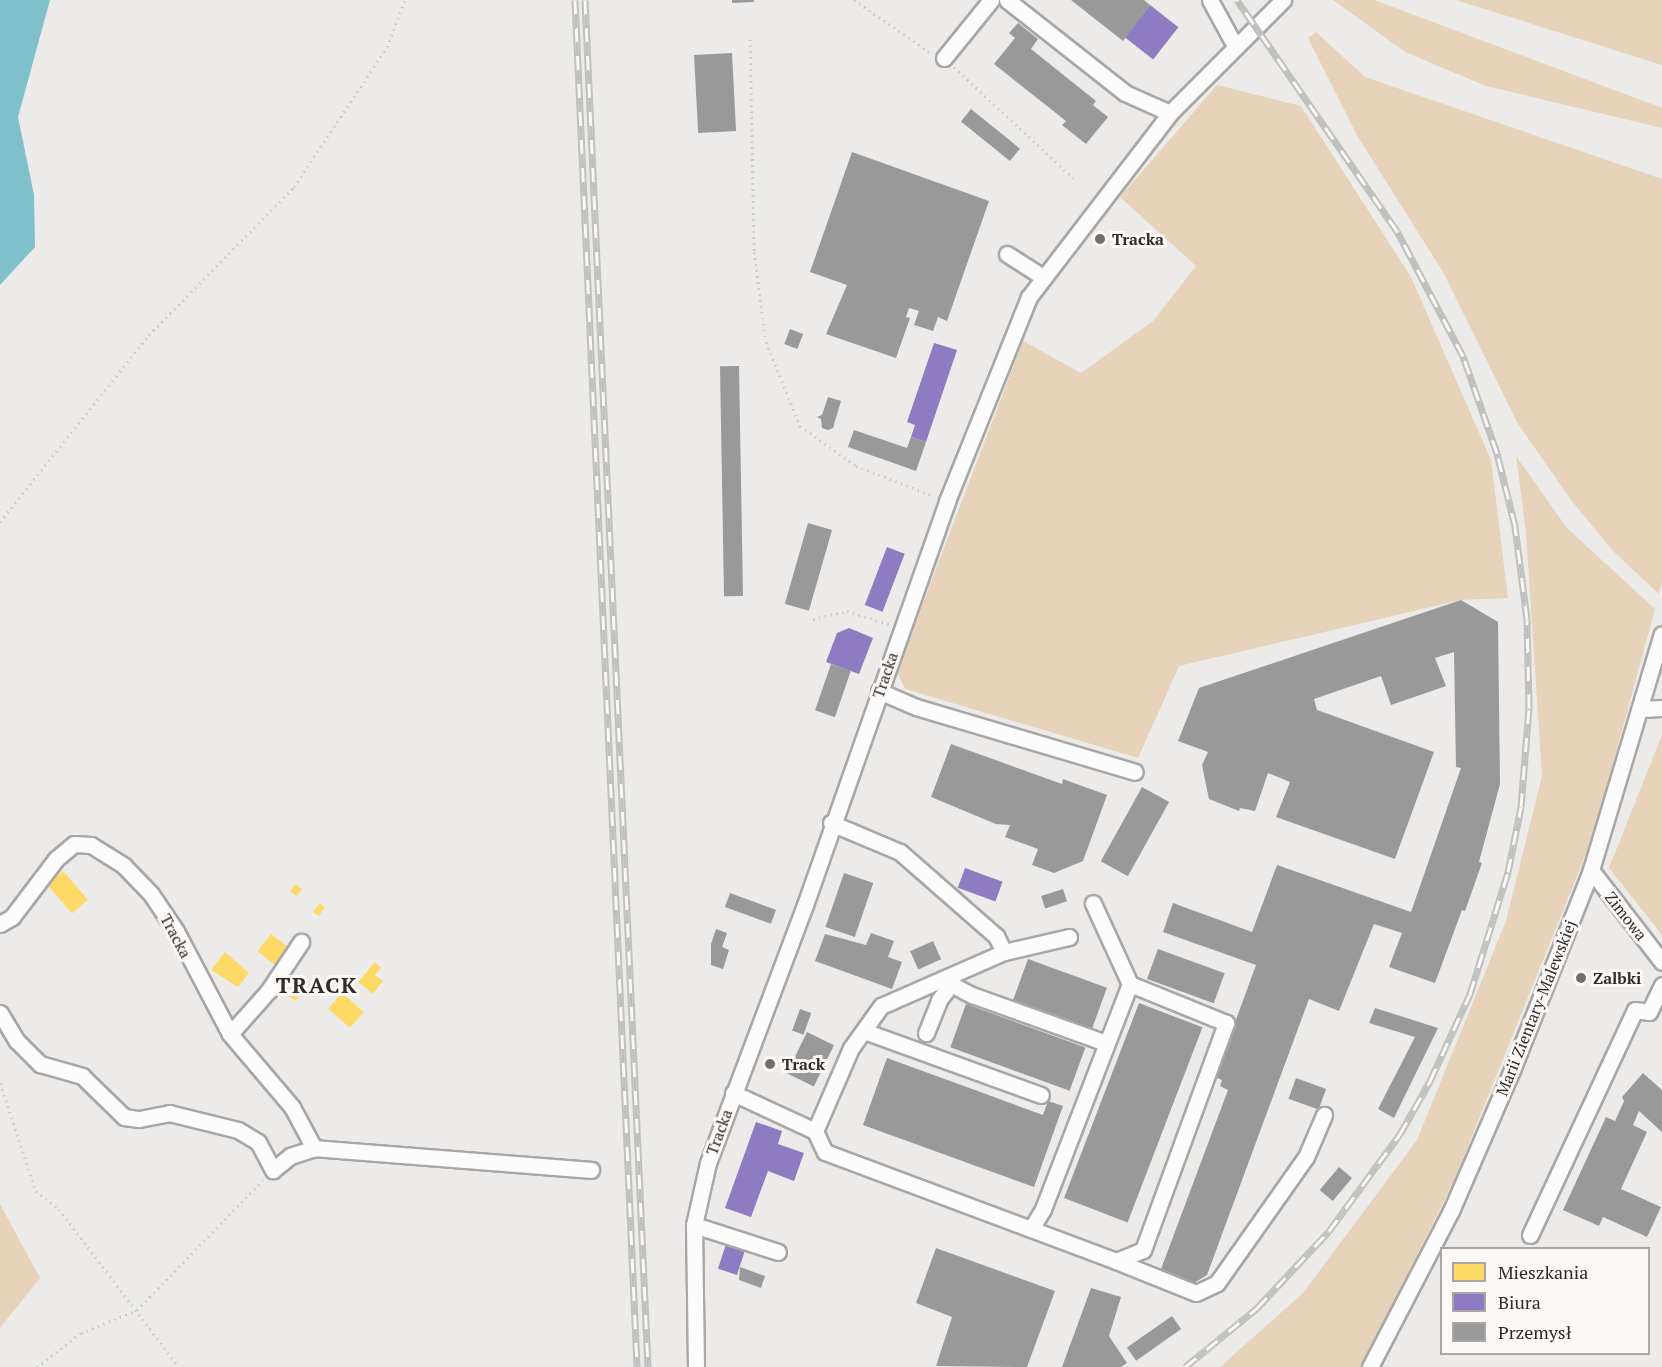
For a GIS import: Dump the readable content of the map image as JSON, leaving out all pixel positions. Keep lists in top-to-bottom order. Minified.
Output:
{"streets":{"street":["Tracka","Zimowa","Marii Zientary-Malewskiej"]},"crossings":[["Zimowa","Marii Zientary-Malewskiej"]],"districts":["TRACK"],"places":["Tracka","Zalbki","Track"],"legend":["Mieszkania","Biura","Przemysł"]}
